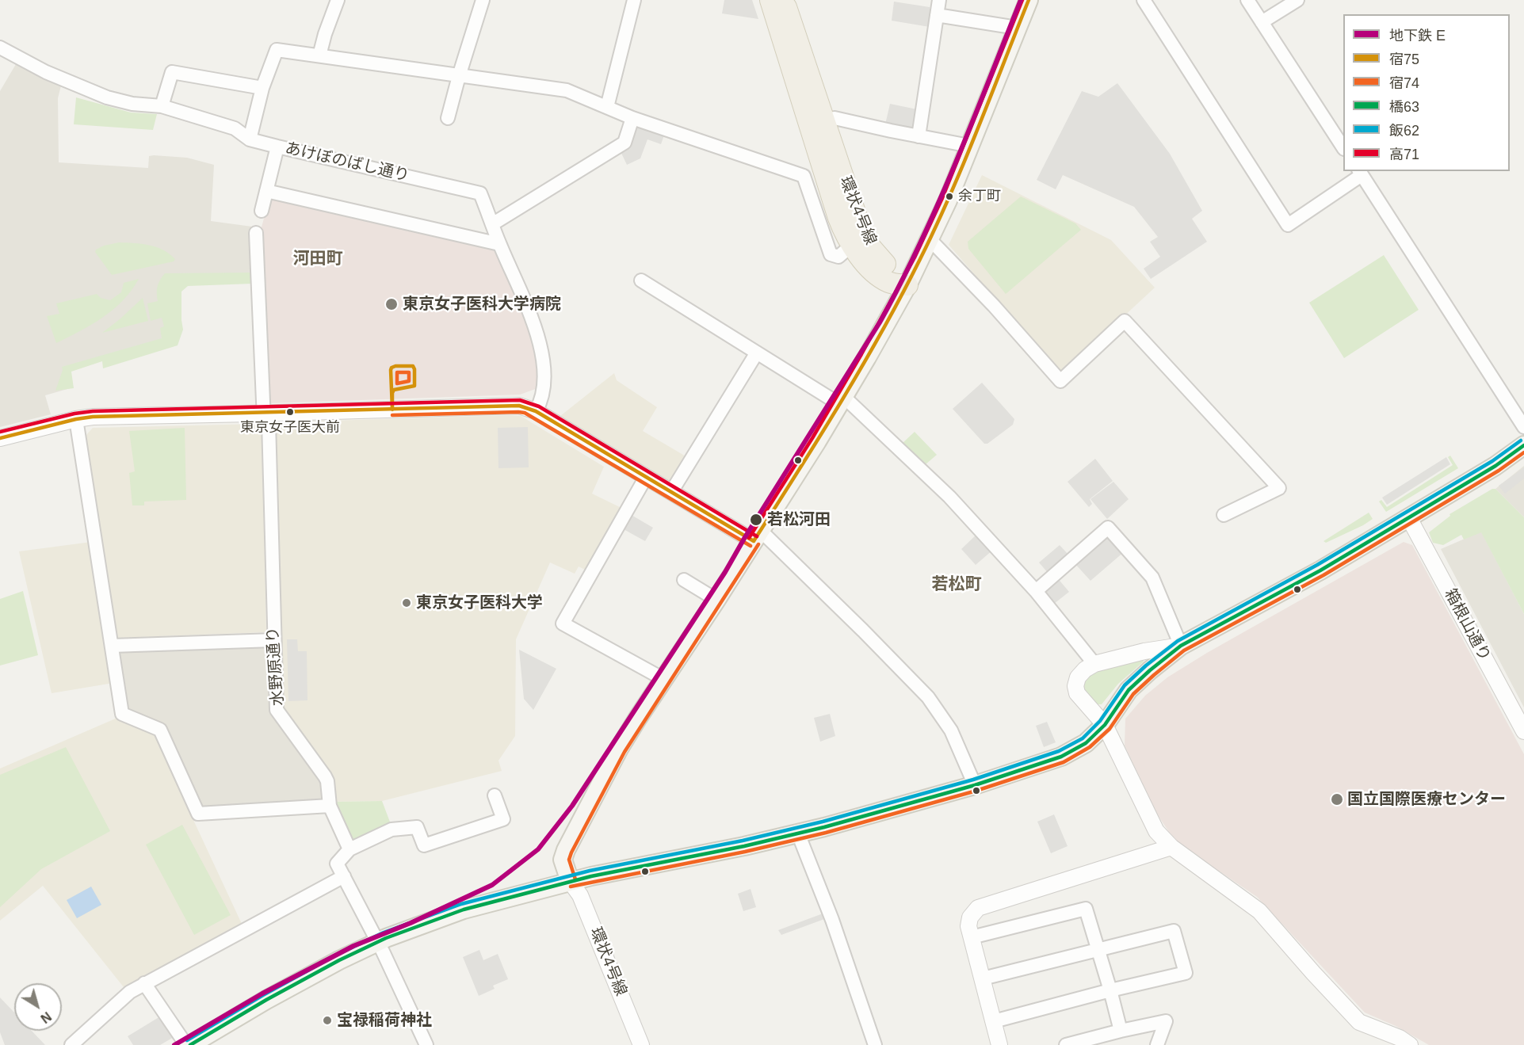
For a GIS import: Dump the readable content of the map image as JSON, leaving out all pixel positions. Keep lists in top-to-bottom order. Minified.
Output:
{"streets":{"main road":["環状4号線"],"street":["あけぼのばし通り","箱根山通り","水野原通り"]},"districts":["河田町","若松町"],"places":["余丁町","東京女子医科大学病院","東京女子医大前","若松河田","東京女子医科大学","国立国際医療センター","宝禄稲荷神社"],"lines":["metro line E","transit line 宿75","transit line 高71","transit line 宿74","transit line 飯62","transit line 橋63"],"legend":["地下鉄 E","宿75","宿74","橋63","飯62","高71"],"north":"bottom right"}
